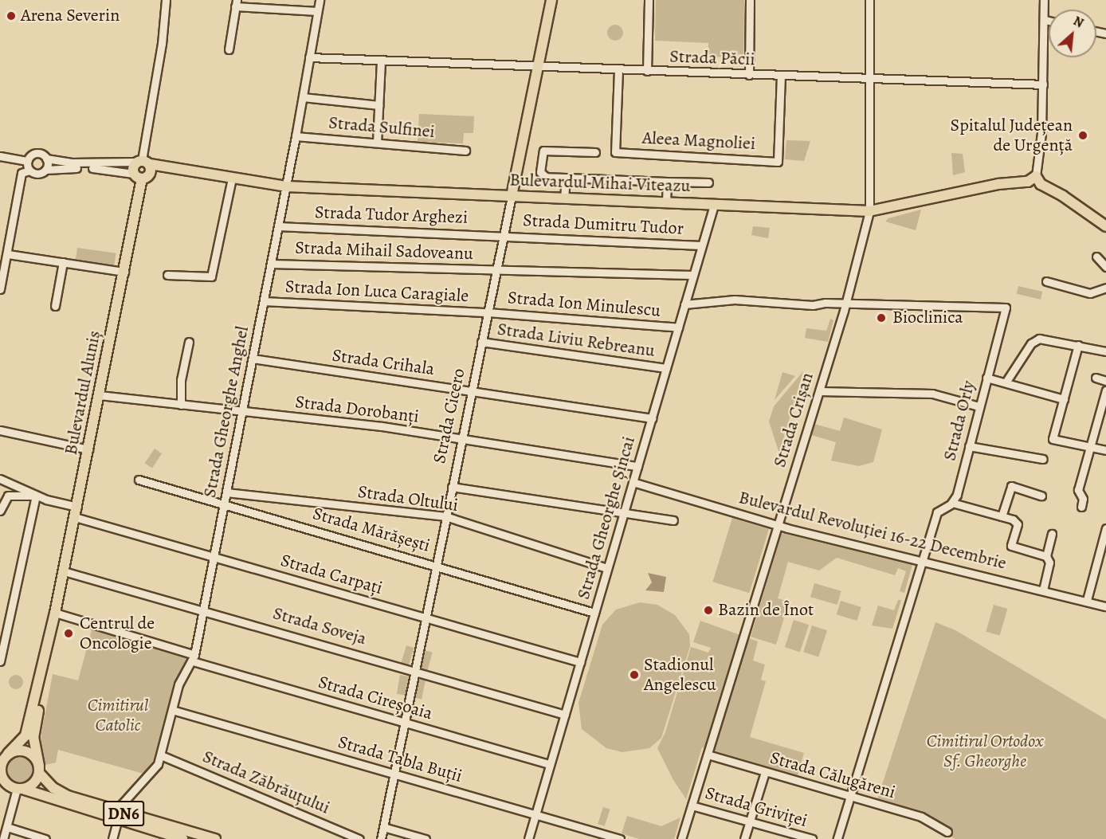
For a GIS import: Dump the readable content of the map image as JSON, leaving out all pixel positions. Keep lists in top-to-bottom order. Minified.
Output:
{"streets":{"main road":["Bulevardul Mihai Viteazu","Bulevardul Aluniș","Strada Cicero","DN6"],"street":["Strada Păcii","Strada Sulfinei","Aleea Magnoliei","Strada Tudor Arghezi","Strada Dumitru Tudor","Strada Mihail Sadoveanu","Strada Ion Luca Caragiale","Strada Ion Minulescu","Strada Liviu Rebreanu","Strada Crihala","Strada Dorobanți","Strada Gheorghe Anghel","Strada Crișan","Strada Orly","Strada Oltului","Strada Gheorghe Șincai","Strada Mărășești","Bulevardul Revoluției 16-22 Decembrie","Strada Carpați","Strada Soveja","Strada Cireșoaia","Strada Tabla Buții","Strada Călugăreni","Strada Zăbrăuțului","Strada Griviței"]},"crossings":[["Strada Păcii","Aleea Magnoliei"],["Strada Păcii","Strada Gheorghe Anghel"],["Strada Păcii","Strada Cicero"],["Strada Păcii","Strada Crișan"],["Strada Sulfinei","Strada Gheorghe Anghel"],["Bulevardul Mihai Viteazu","Bulevardul Aluniș"],["Bulevardul Mihai Viteazu","Strada Gheorghe Anghel"],["Bulevardul Mihai Viteazu","Strada Cicero"],["Bulevardul Mihai Viteazu","Strada Crișan"],["Bulevardul Mihai Viteazu","Strada Gheorghe Șincai"],["Strada Tudor Arghezi","Strada Dumitru Tudor"],["Strada Tudor Arghezi","Strada Gheorghe Anghel"],["Strada Tudor Arghezi","Strada Cicero"],["Strada Dumitru Tudor","Strada Cicero"],["Strada Dumitru Tudor","Strada Gheorghe Șincai"],["Strada Mihail Sadoveanu","Strada Gheorghe Anghel"],["Strada Mihail Sadoveanu","Strada Cicero"],["Strada Mihail Sadoveanu","Strada Gheorghe Șincai"],["Strada Ion Luca Caragiale","Strada Ion Minulescu"],["Strada Ion Luca Caragiale","Strada Gheorghe Anghel"],["Strada Ion Luca Caragiale","Strada Cicero"],["Strada Ion Minulescu","Strada Cicero"],["Strada Ion Minulescu","Strada Gheorghe Șincai"],["Strada Liviu Rebreanu","Strada Cicero"],["Strada Liviu Rebreanu","Strada Gheorghe Șincai"],["Strada Crihala","Strada Gheorghe Anghel"],["Strada Crihala","Strada Cicero"],["Strada Crihala","Strada Gheorghe Șincai"],["Bulevardul Aluniș","Strada Dorobanți"],["Bulevardul Aluniș","Strada Carpați"],["Bulevardul Aluniș","Strada Soveja"],["Bulevardul Aluniș","Strada Cireșoaia"],["Bulevardul Aluniș","DN6"],["Strada Dorobanți","Strada Gheorghe Anghel"],["Strada Dorobanți","Strada Cicero"],["Strada Dorobanți","Strada Gheorghe Șincai"],["Strada Gheorghe Anghel","Strada Oltului"],["Strada Gheorghe Anghel","Strada Mărășești"],["Strada Gheorghe Anghel","Strada Carpați"],["Strada Gheorghe Anghel","Strada Soveja"],["Strada Gheorghe Anghel","Strada Cireșoaia"],["Strada Gheorghe Anghel","Strada Tabla Buții"],["Strada Gheorghe Anghel","Strada Zăbrăuțului"],["Strada Gheorghe Anghel","DN6"],["Strada Cicero","Strada Oltului"],["Strada Cicero","Strada Mărășești"],["Strada Cicero","Strada Carpați"],["Strada Cicero","Strada Soveja"],["Strada Cicero","Strada Cireșoaia"],["Strada Cicero","Strada Tabla Buții"],["Strada Crișan","Strada Orly"],["Strada Crișan","Bulevardul Revoluției 16-22 Decembrie"],["Strada Crișan","Strada Călugăreni"],["Strada Crișan","Strada Griviței"],["Strada Orly","Strada Gheorghe Șincai"],["Strada Oltului","Strada Gheorghe Șincai"],["Strada Gheorghe Șincai","Strada Mărășești"],["Strada Gheorghe Șincai","Bulevardul Revoluției 16-22 Decembrie"],["Strada Gheorghe Șincai","Strada Carpați"],["Strada Gheorghe Șincai","Strada Soveja"],["Strada Gheorghe Șincai","Strada Cireșoaia"],["Strada Gheorghe Șincai","Strada Tabla Buții"]],"parks":["Cimitirul Catolic","Cimitirul Ortodox Sf. Gheorghe"],"places":["Arena Severin","Spitalul Județean de Urgență","Bioclinica","Bazin de Înot","Centrul de Oncologie","Stadionul Angelescu"],"north":"top right"}
